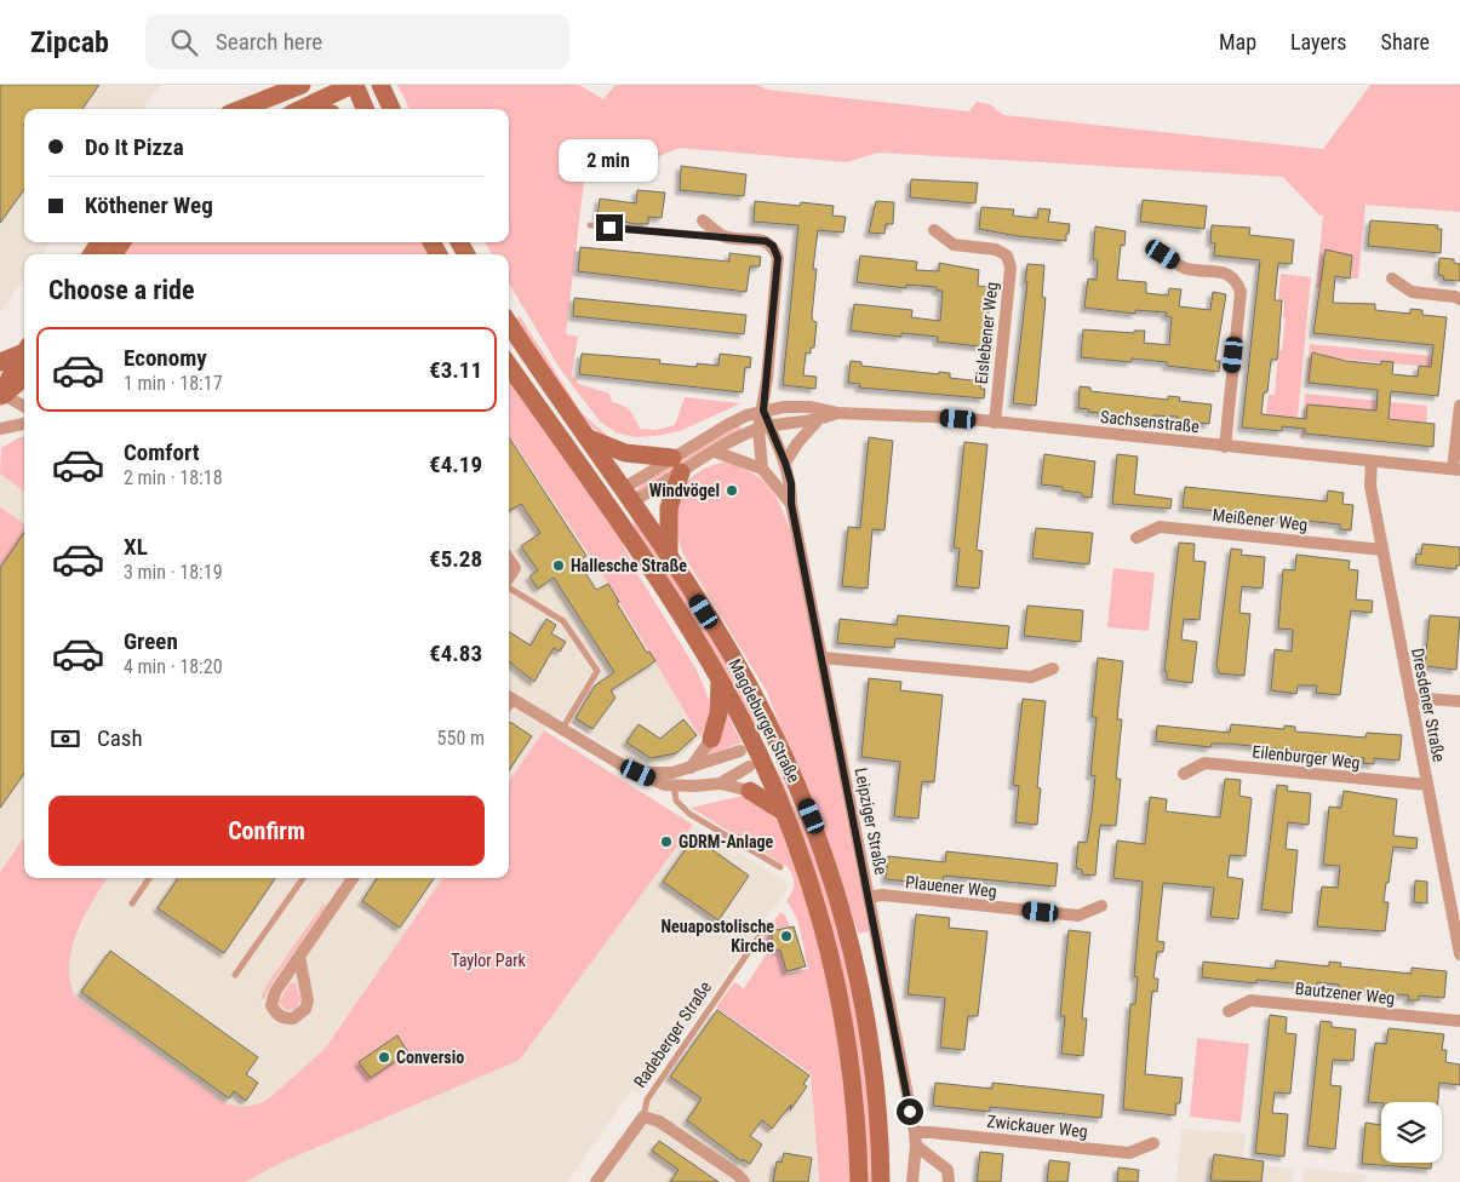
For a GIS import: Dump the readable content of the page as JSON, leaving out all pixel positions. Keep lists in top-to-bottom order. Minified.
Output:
{"streets":{"main road":["Magdeburger Straße"],"street":["Eislebener Weg","Sachsenstraße","Meißener Weg","Dresdener Straße","Eilenburger Weg","Leipziger Straße","Plauener Weg","Bautzener Weg","Radeberger Straße","Zwickauer Weg"]},"crossings":[["Eislebener Weg","Sachsenstraße"],["Sachsenstraße","Dresdener Straße"],["Sachsenstraße","Magdeburger Straße"],["Sachsenstraße","Leipziger Straße"],["Meißener Weg","Dresdener Straße"],["Dresdener Straße","Eilenburger Weg"],["Leipziger Straße","Plauener Weg"],["Leipziger Straße","Zwickauer Weg"]],"parks":["Taylor Park"],"places":["Windvögel","Hallesche Straße","GDRM-Anlage","Neuapostolische Kirche","Conversio"],"page":{"header":"Zipcab","search":"Search here","nav":["Map","Layers","Share"],"banner":["Do It Pizza","Köthener Weg"],"bubble":"2 min","heading":"Choose a ride","list":[{"name":"Economy","note":"1 min · 18:17","value":"€3.11"},{"name":"Comfort","note":"2 min · 18:18","value":"€4.19"},{"name":"XL","note":"3 min · 18:19","value":"€5.28"},{"name":"Green","note":"4 min · 18:20","value":"€4.83"}],"pay":["Cash","550 m"],"buttons":"Confirm"}}
